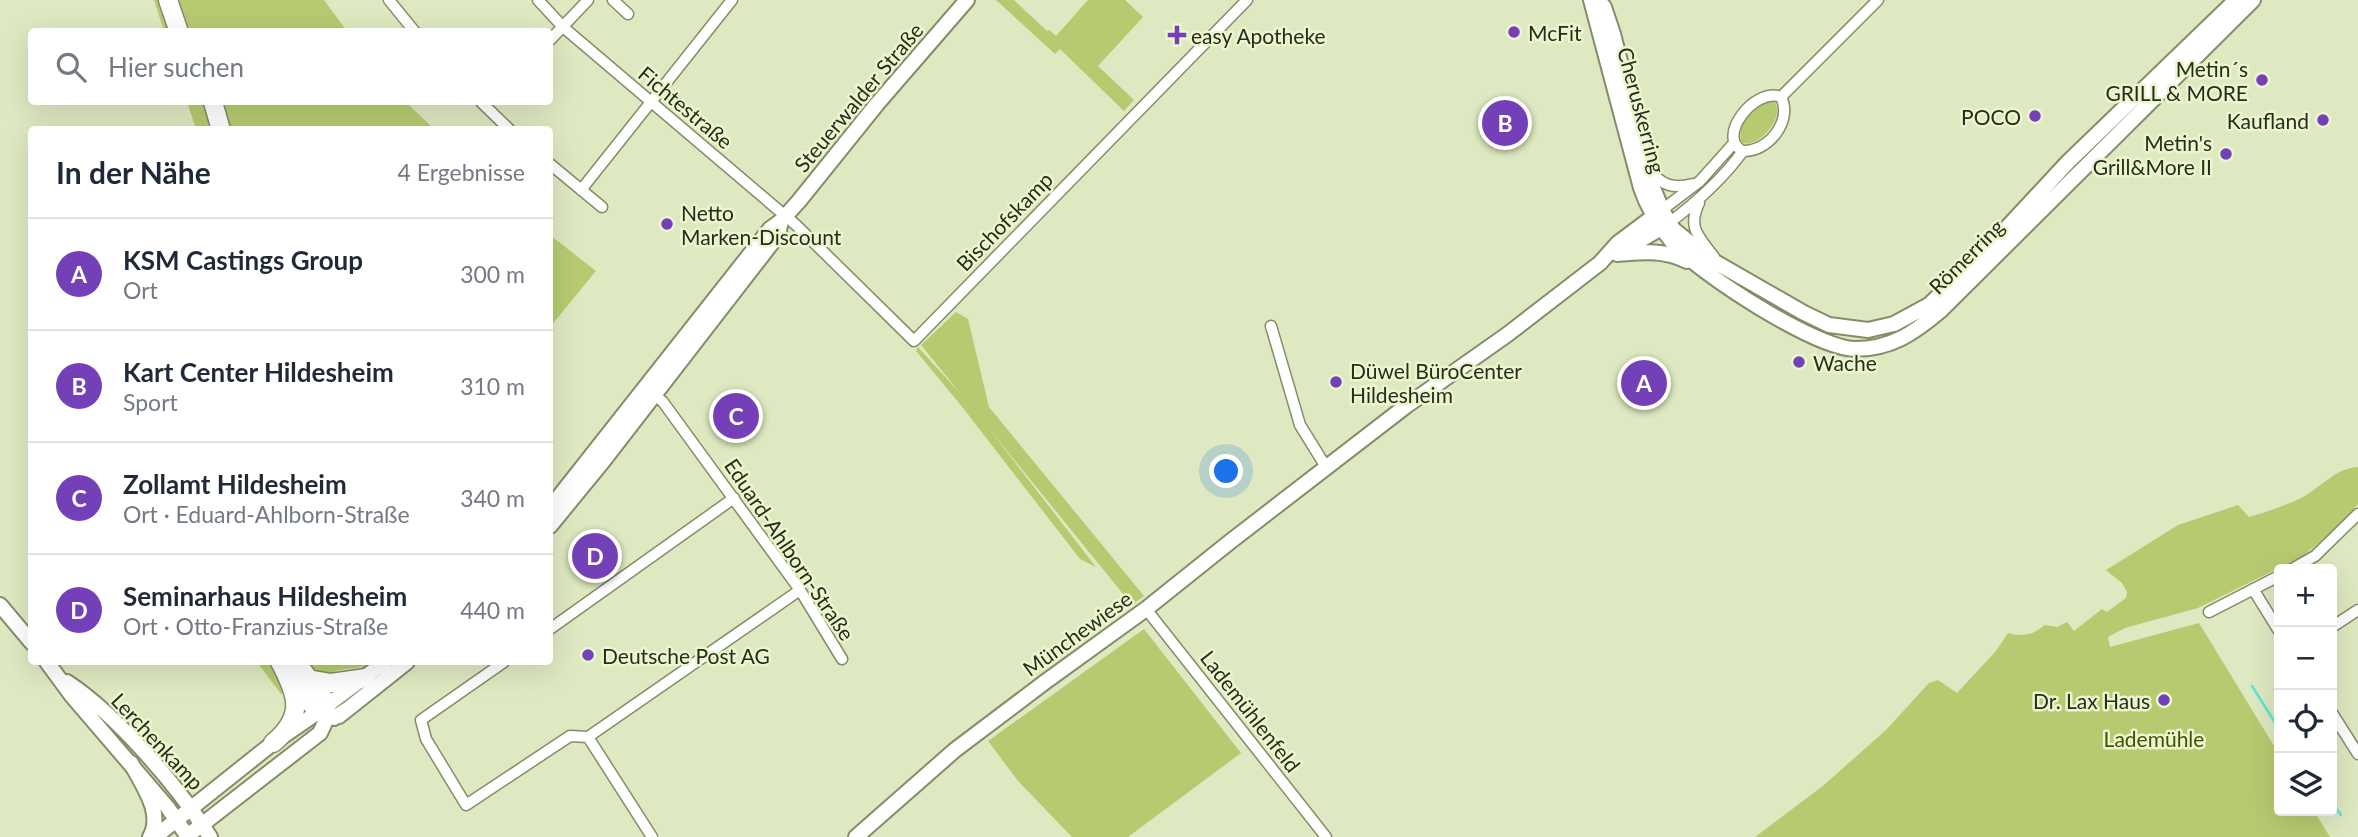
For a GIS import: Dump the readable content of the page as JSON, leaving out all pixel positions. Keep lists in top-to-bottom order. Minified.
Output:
{"streets":{"main road":["Steuerwalder Straße","Cheruskerring","Römerring","Münchewiese","Lerchenkamp"],"street":["Fichtestraße","Bischofskamp","Eduard-Ahlborn-Straße","Lademühlenfeld"]},"crossings":[["Steuerwalder Straße","Fichtestraße"],["Steuerwalder Straße","Bischofskamp"],["Steuerwalder Straße","Eduard-Ahlborn-Straße"],["Fichtestraße","Bischofskamp"],["Cheruskerring","Römerring"],["Cheruskerring","Münchewiese"],["Römerring","Münchewiese"],["Münchewiese","Lademühlenfeld"]],"parks":["Lademühle"],"places":{"other":["McFit","Metin´s GRILL & MORE","POCO","Kaufland","Metin's Grill&More II","Netto Marken-Discount","Wache","Düwel BüroCenter Hildesheim","Deutsche Post AG","Dr. Lax Haus"],"health":["easy Apotheke"]},"page":{"search":"Hier suchen","pins":["B","A","C","D"],"heading":["In der Nähe","4 Ergebnisse"],"list":[{"mark":"A","name":"KSM Castings Group","note":"Ort","value":"300 m"},{"mark":"B","name":"Kart Center Hildesheim","note":"Sport","value":"310 m"},{"mark":"C","name":"Zollamt Hildesheim","note":"Ort · Eduard-Ahlborn-Straße","value":"340 m"},{"mark":"D","name":"Seminarhaus Hildesheim","note":"Ort · Otto-Franzius-Straße","value":"440 m"}],"map_buttons":["+","−"]}}
